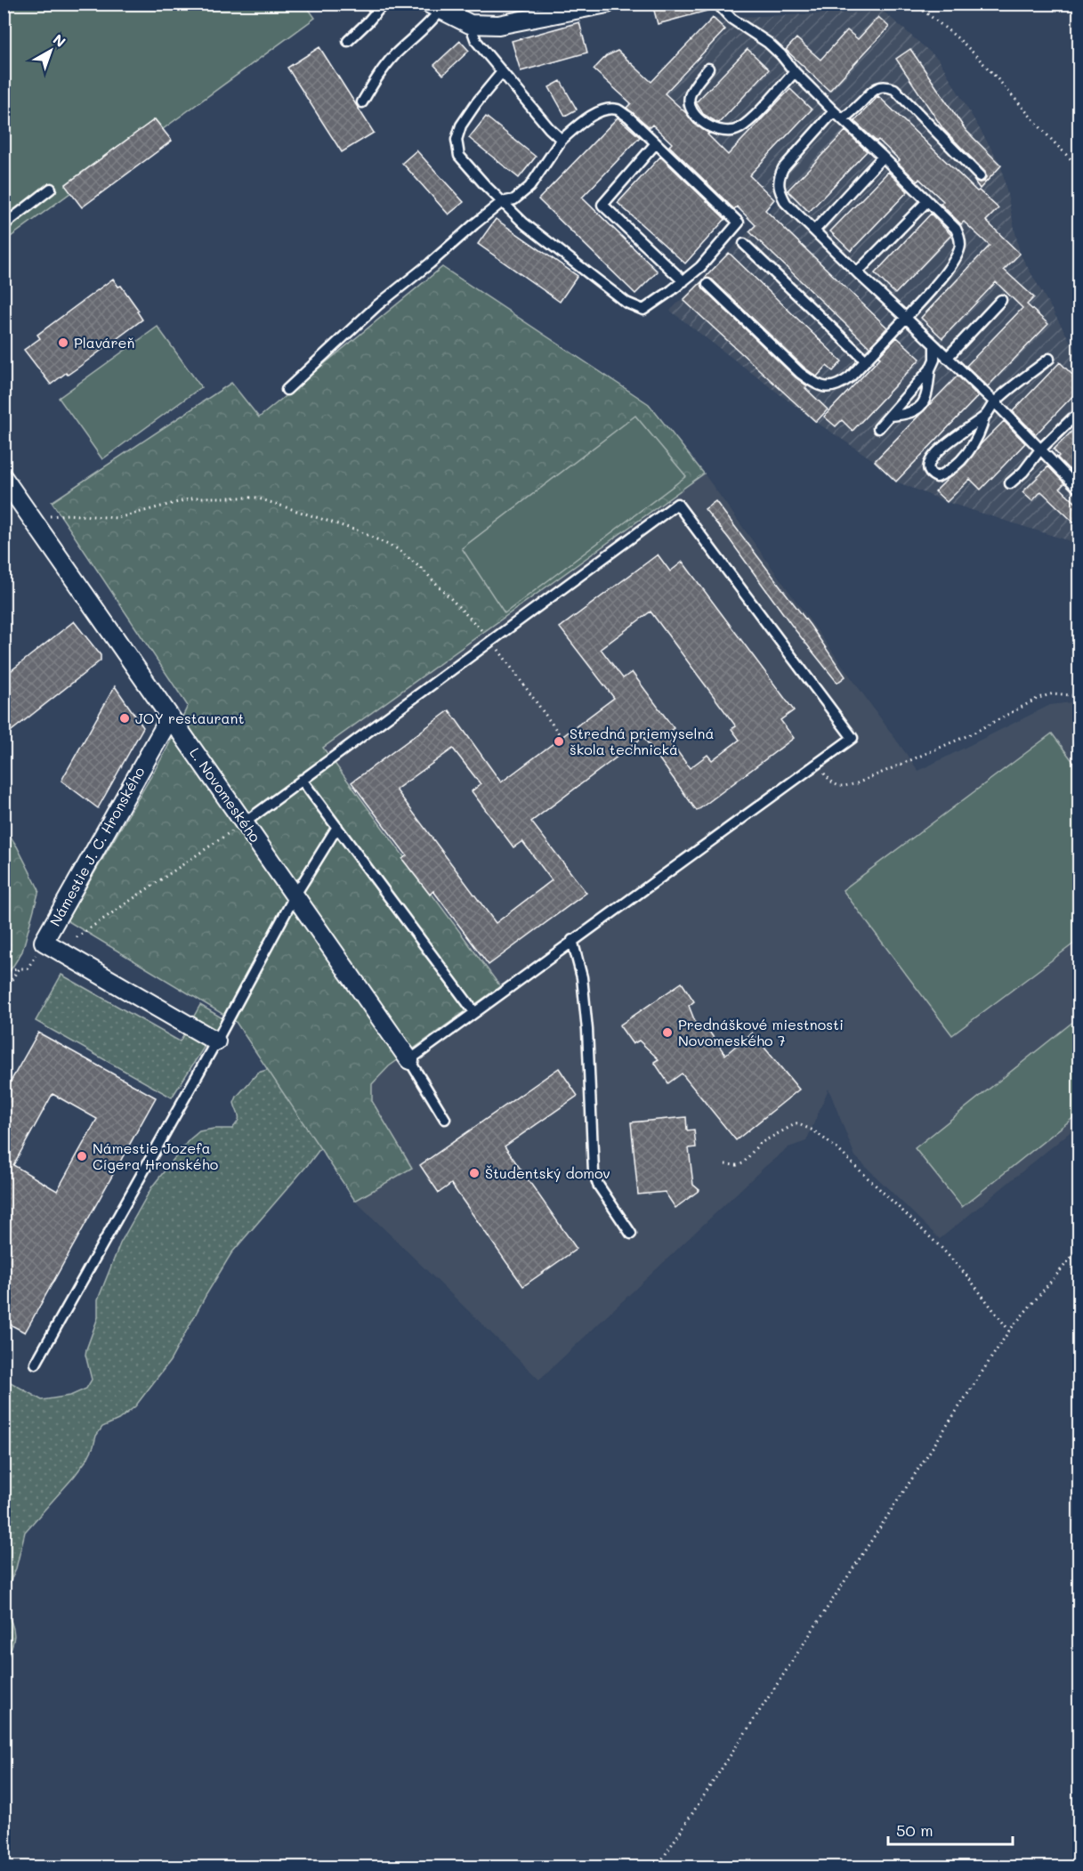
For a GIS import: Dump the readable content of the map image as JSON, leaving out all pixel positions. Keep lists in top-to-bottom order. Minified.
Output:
{"streets":{"street":["L. Novomeského","Námestie J. C. Hronského"]},"crossings":[["L. Novomeského","Námestie J. C. Hronského"]],"places":["Plaváreň","JOY restaurant","Stredná priemyselná škola technická","Prednáškové miestnosti Novomeského 7","Námestie Jozefa Cígera Hronského","Študentský domov"],"scale_bar":"50 m","north":"top right"}
